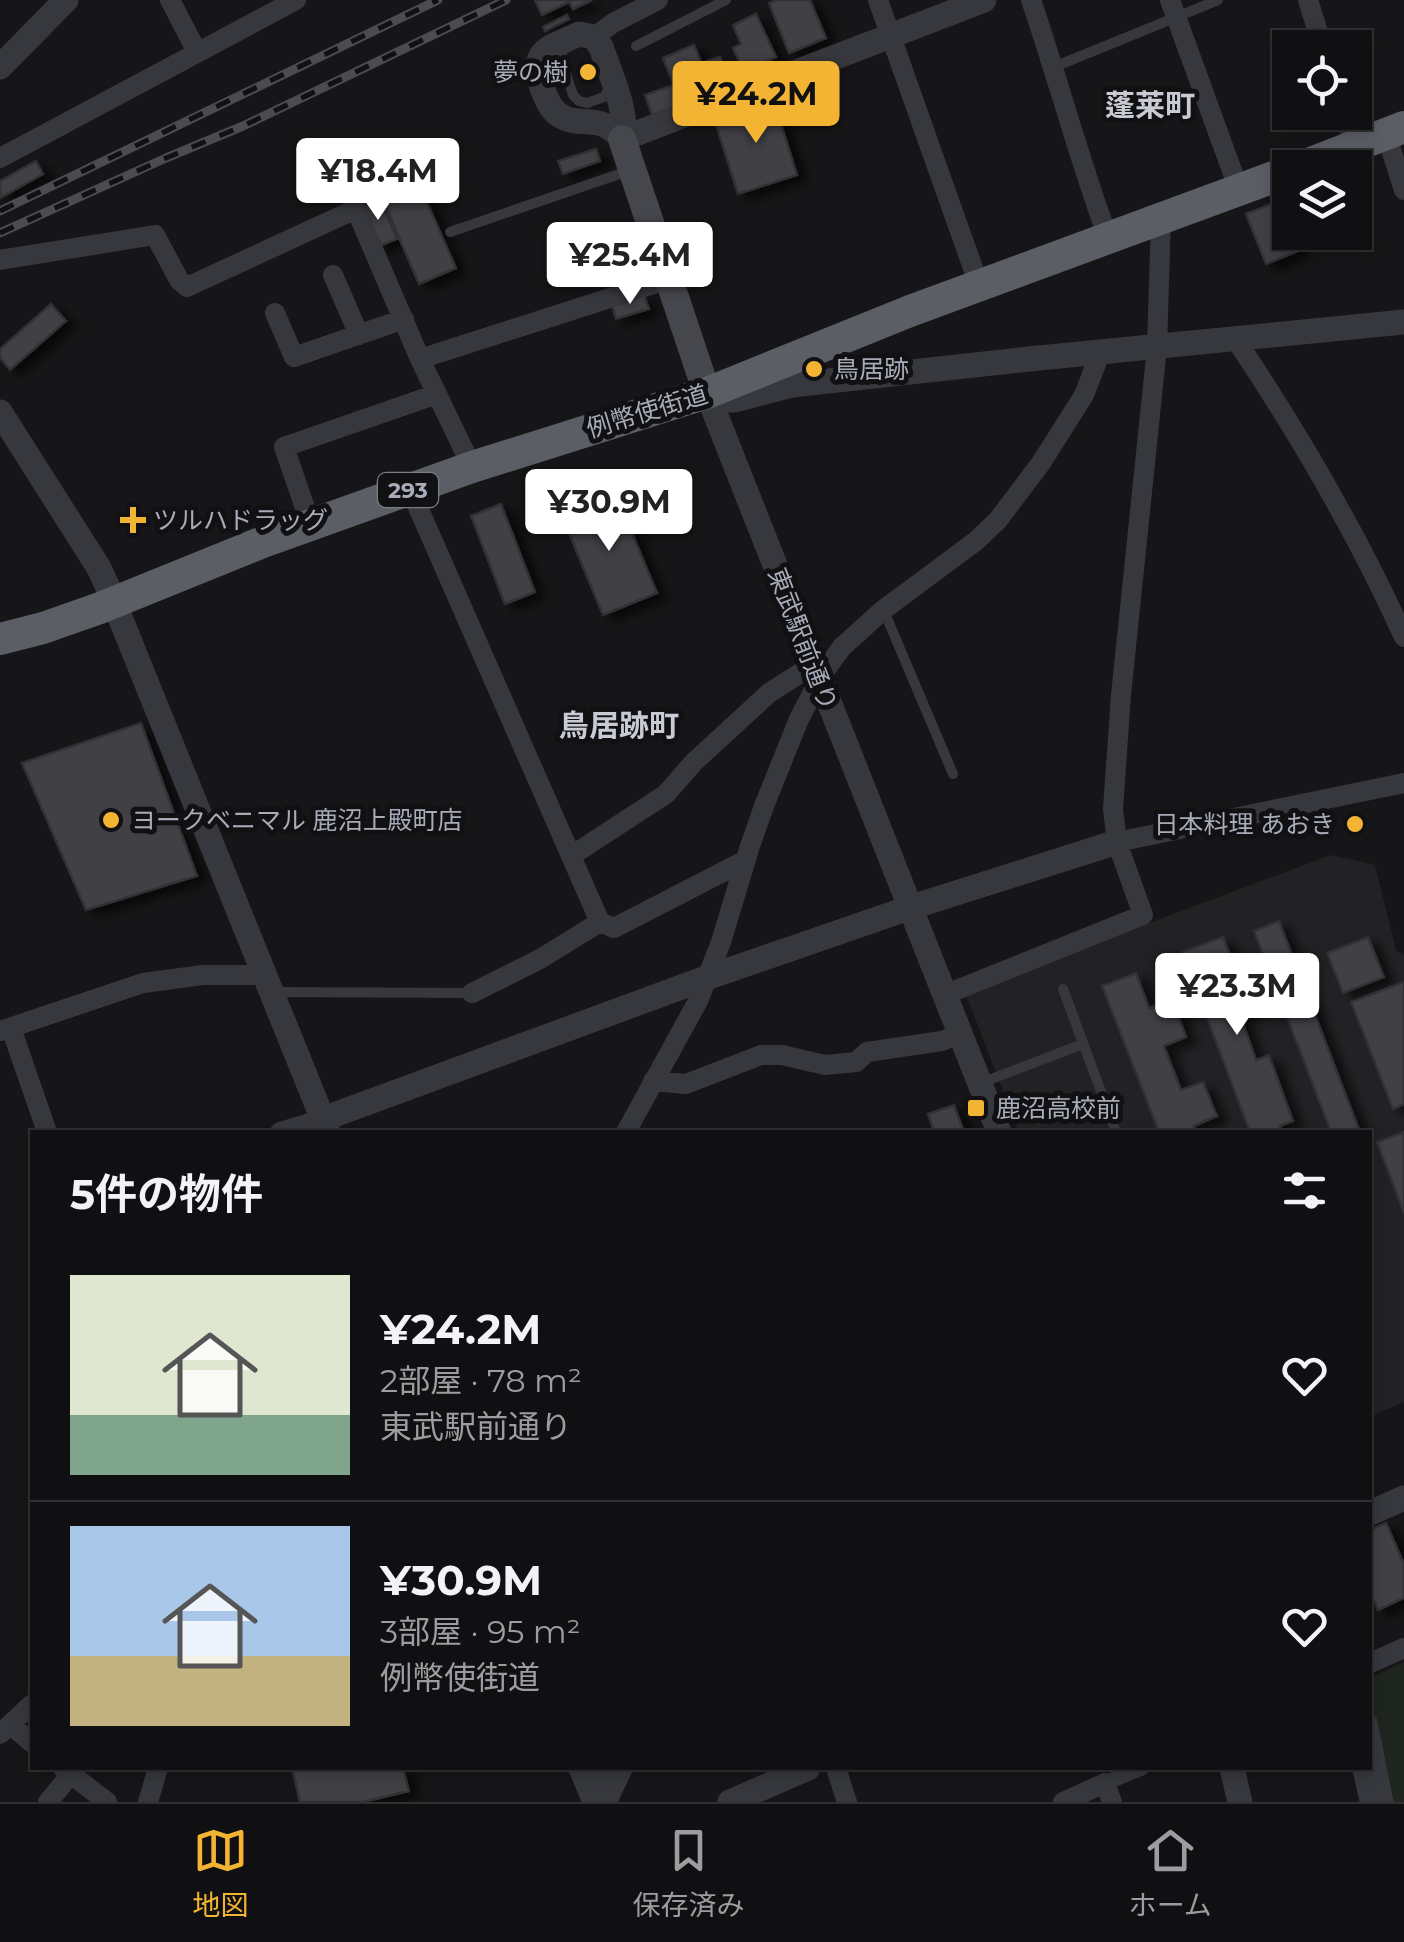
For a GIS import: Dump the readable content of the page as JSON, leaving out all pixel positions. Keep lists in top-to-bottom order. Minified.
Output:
{"streets":{"highway":["例幣使街道","293"],"main road":["東武駅前通り"]},"crossings":[["例幣使街道","東武駅前通り"]],"districts":["蓬莱町","鳥居跡町"],"places":{"other":["夢の樹","鳥居跡","ヨークベニマル 鹿沼上殿町店","日本料理 あおき"],"health":["ツルハドラッグ"],"transit":["鹿沼高校前"]},"page":{"price":["¥24.2M","¥18.4M","¥25.4M","¥30.9M","¥23.3M"],"heading":"5件の物件","list":[{"name":"¥24.2M","note":"2部屋 · 78 m² · 東武駅前通り"},{"name":"¥30.9M","note":"3部屋 · 95 m² · 例幣使街道"}],"tabs":["地図","保存済み","ホーム"]}}
